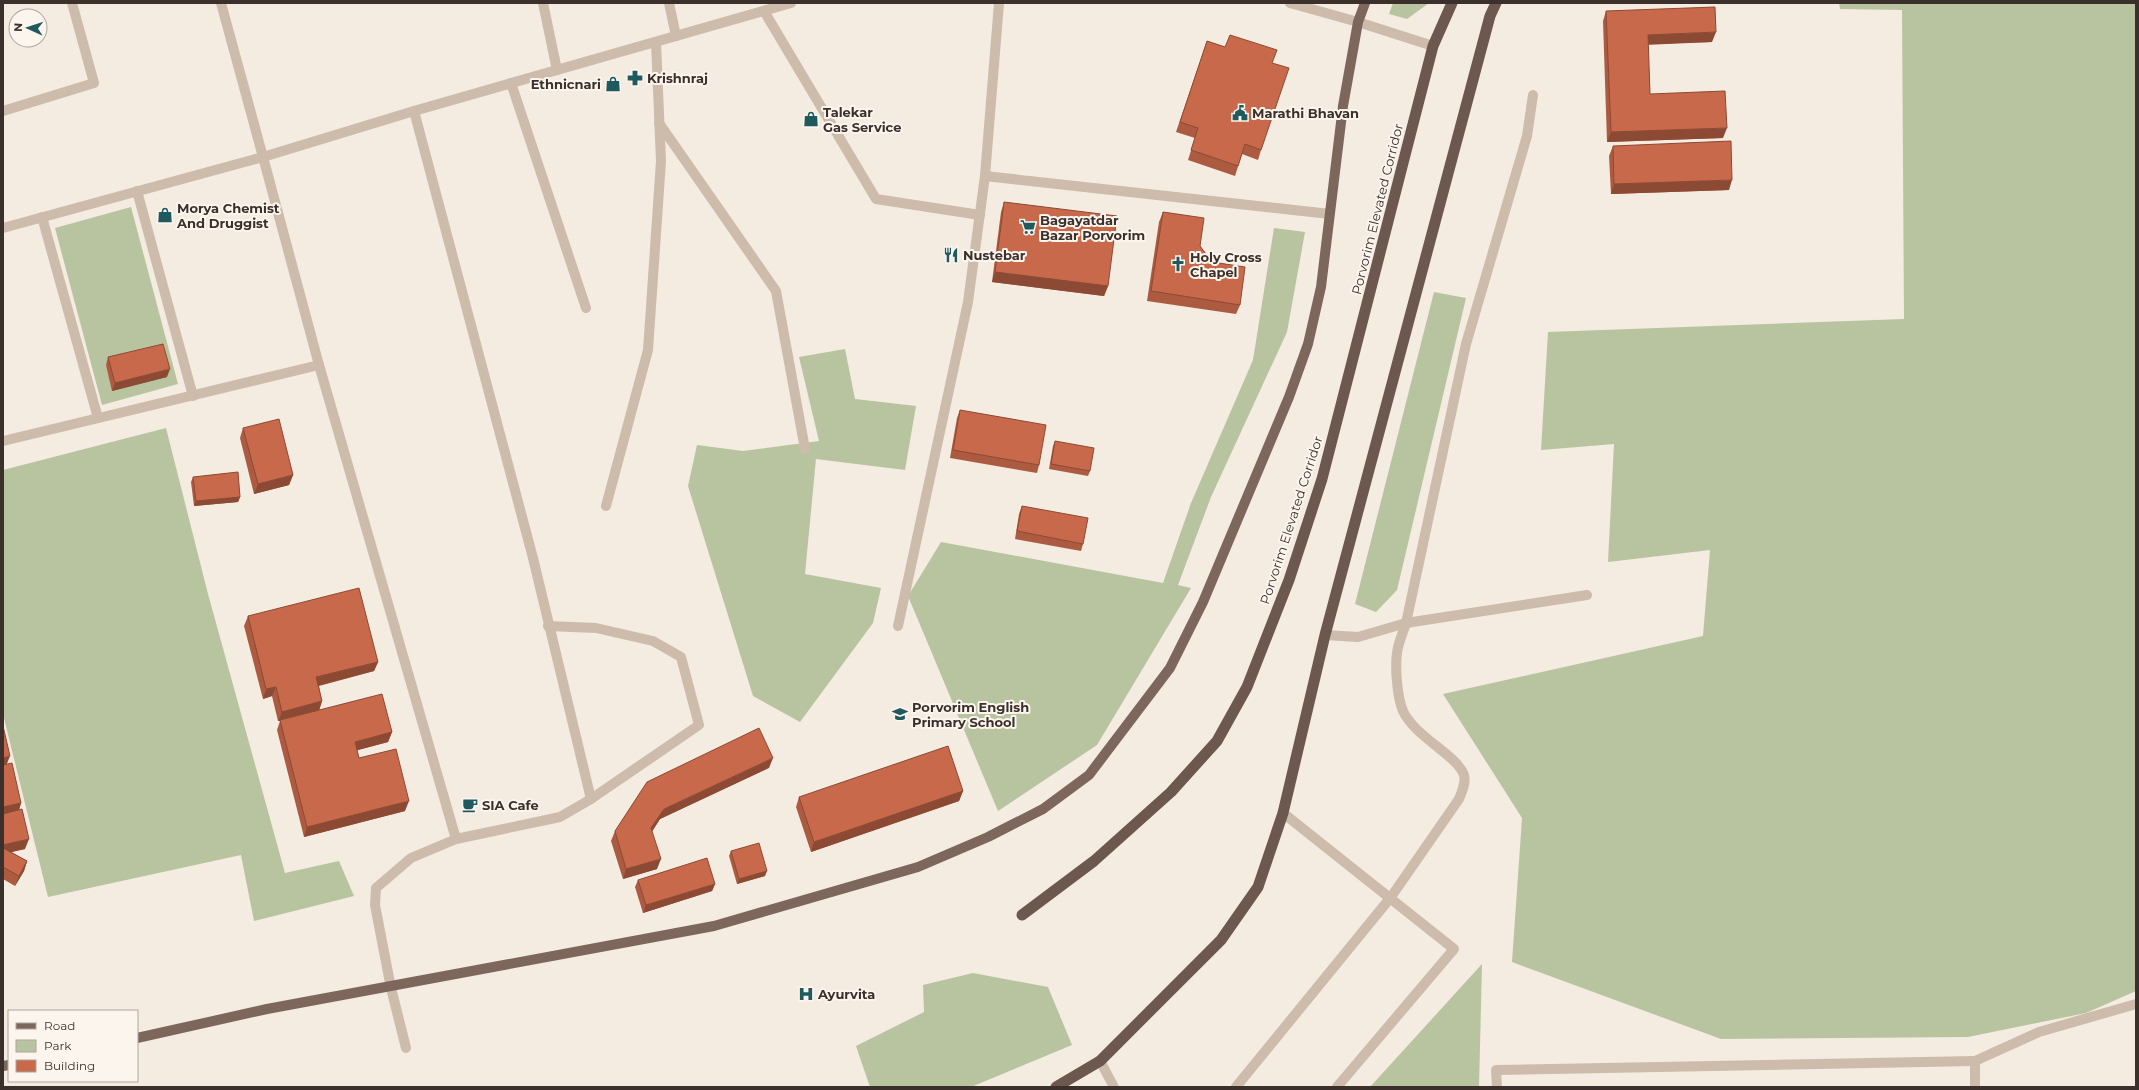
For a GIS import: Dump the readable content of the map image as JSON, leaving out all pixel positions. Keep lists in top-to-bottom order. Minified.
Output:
{"streets":{"highway":["Porvorim Elevated Corridor"]},"places":{"pharmacy":["Krishnraj"],"shop":["Ethnicnari","Talekar Gas Service","Morya Chemist And Druggist"],"public building":["Marathi Bhavan"],"supermarket":["Bagayatdar Bazar Porvorim"],"restaurant":["Nustebar"],"church":["Holy Cross Chapel"],"school or university":["Porvorim English Primary School"],"cafe":["SIA Cafe"],"hospital":["Ayurvita"]},"legend":["Road","Park","Building"],"north":"left"}
